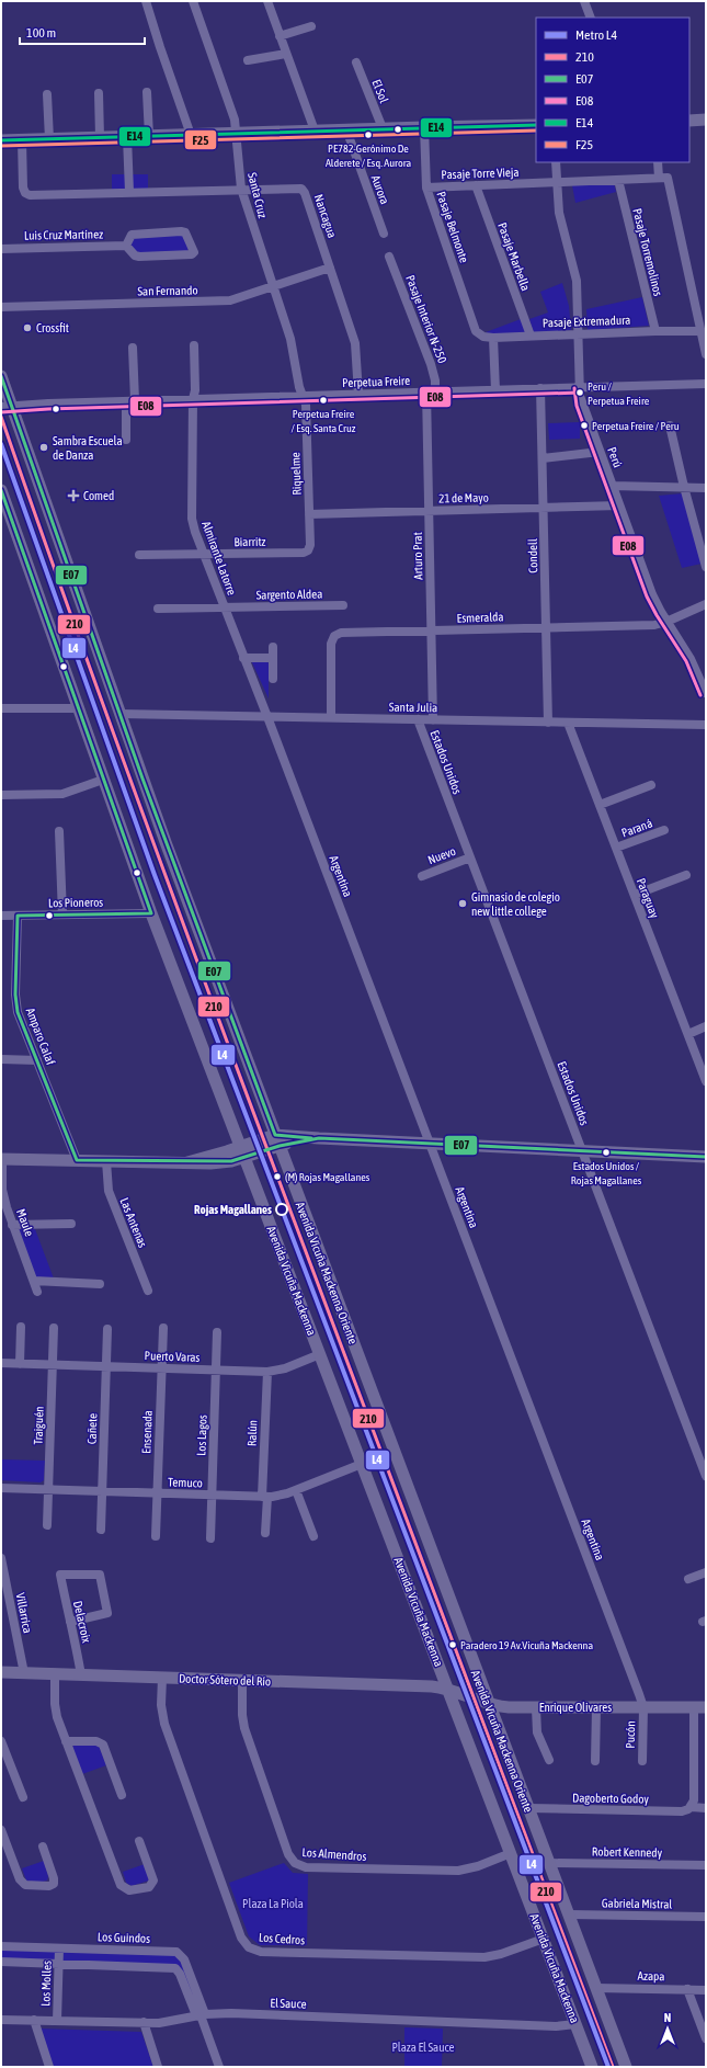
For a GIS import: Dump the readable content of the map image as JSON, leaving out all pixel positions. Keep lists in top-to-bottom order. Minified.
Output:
{"streets":{"main road":["Avenida Vicuña Mackenna Oriente","Avenida Vicuña Mackenna","Doctor Sótero del Río","Enrique Olivares"],"street":["El Sol","Pasaje Torre Vieja","Aurora","Santa Cruz","Nancagua","Pasaje Belmonte","Luis Cruz Martínez","Pasaje Torremolinos","Pasaje Marbella","San Fernando","Pasaje Interior N-250","Pasaje Extremadura","Perpetua Freire","Perú","Riquelme","21 de Mayo","Biarritz","Arturo Prat","Condell","Almirante Latorre","Sargento Aldea","Esmeralda","Santa Julia","Estados Unidos","Paraná","Nuevo","Argentina","Paraguay","Los Pioneros","Amparo Calaf","Maule","Las Antenas","Puerto Varas","Traiguén","Cañete","Ensenada","Ralún","Los Lagos","Temuco","Villarrica","Delacroix","Pucón","Dagoberto Godoy","Robert Kennedy","Los Almendros","Gabriela Mistral","Los Guindos","Los Cedros","Azapa","Los Molles","El Sauce"]},"crossings":[["Pasaje Torre Vieja","Pasaje Belmonte"],["Pasaje Torre Vieja","Pasaje Torremolinos"],["Pasaje Torre Vieja","Pasaje Marbella"],["Pasaje Torre Vieja","Perú"],["Santa Cruz","Nancagua"],["Santa Cruz","San Fernando"],["Santa Cruz","Perpetua Freire"],["Santa Cruz","Riquelme"],["Nancagua","San Fernando"],["Nancagua","Perpetua Freire"],["Pasaje Belmonte","Pasaje Extremadura"],["Pasaje Torremolinos","Pasaje Extremadura"],["Pasaje Marbella","Pasaje Extremadura"],["Pasaje Interior N-250","Perpetua Freire"],["Pasaje Extremadura","Perú"],["Perpetua Freire","Perú"],["Perpetua Freire","Riquelme"],["Perpetua Freire","Arturo Prat"],["Perpetua Freire","Condell"],["Perpetua Freire","Almirante Latorre"],["Perpetua Freire","Avenida Vicuña Mackenna Oriente"],["Perú","21 de Mayo"],["Perú","Esmeralda"],["Riquelme","21 de Mayo"],["Riquelme","Biarritz"],["21 de Mayo","Arturo Prat"],["21 de Mayo","Condell"],["Biarritz","Almirante Latorre"],["Arturo Prat","Esmeralda"],["Arturo Prat","Santa Julia"],["Condell","Esmeralda"],["Condell","Santa Julia"],["Almirante Latorre","Sargento Aldea"],["Almirante Latorre","Santa Julia"],["Almirante Latorre","Argentina"],["Esmeralda","Santa Julia"],["Santa Julia","Estados Unidos"],["Santa Julia","Argentina"],["Santa Julia","Paraguay"],["Santa Julia","Avenida Vicuña Mackenna Oriente"],["Estados Unidos","Nuevo"],["Paraná","Paraguay"],["Argentina","Enrique Olivares"],["Argentina","Pucón"],["Los Pioneros","Amparo Calaf"],["Los Pioneros","Avenida Vicuña Mackenna"],["Avenida Vicuña Mackenna Oriente","Enrique Olivares"],["Avenida Vicuña Mackenna Oriente","Dagoberto Godoy"],["Avenida Vicuña Mackenna Oriente","Robert Kennedy"],["Avenida Vicuña Mackenna Oriente","Gabriela Mistral"],["Avenida Vicuña Mackenna Oriente","Azapa"],["Avenida Vicuña Mackenna","Puerto Varas"],["Avenida Vicuña Mackenna","Temuco"],["Avenida Vicuña Mackenna","Doctor Sótero del Río"],["Avenida Vicuña Mackenna","Enrique Olivares"],["Avenida Vicuña Mackenna","Los Almendros"],["Avenida Vicuña Mackenna","Los Cedros"],["Avenida Vicuña Mackenna","El Sauce"],["Puerto Varas","Traiguén"],["Puerto Varas","Cañete"],["Puerto Varas","Ensenada"],["Puerto Varas","Ralún"],["Puerto Varas","Los Lagos"],["Traiguén","Temuco"],["Cañete","Temuco"],["Ensenada","Temuco"],["Ralún","Temuco"],["Los Lagos","Temuco"],["Villarrica","Doctor Sótero del Río"],["Delacroix","Doctor Sótero del Río"],["Doctor Sótero del Río","Enrique Olivares"],["Doctor Sótero del Río","Los Almendros"],["Doctor Sótero del Río","Los Cedros"],["Enrique Olivares","Pucón"],["Los Guindos","Los Molles"],["Los Guindos","El Sauce"],["Los Molles","El Sauce"]],"parks":["Plaza La Piola","Plaza El Sauce"],"places":{"other":["PE782-Gerónimo De Alderete / Esq. Aurora","Crossfit","Peru / Perpetua Freire","Perpetua Freire / Esq. Santa Cruz","Perpetua Freire / Peru","Sambra Escuela de Danza","Gimnasio de colegio new little college","Estados Unidos / Rojas Magallanes","(M) Rojas Magallanes","Rojas Magallanes","Paradero 19 Av.Vicuña Mackenna"],"health":["Comed"]},"lines":["transit line E14","transit line F25","transit line E07","transit line E08","transit line 210","metro line L4"],"legend":["Metro L4","210","E07","E08","E14","F25"],"scale_bar":"100 m","north":"top"}
